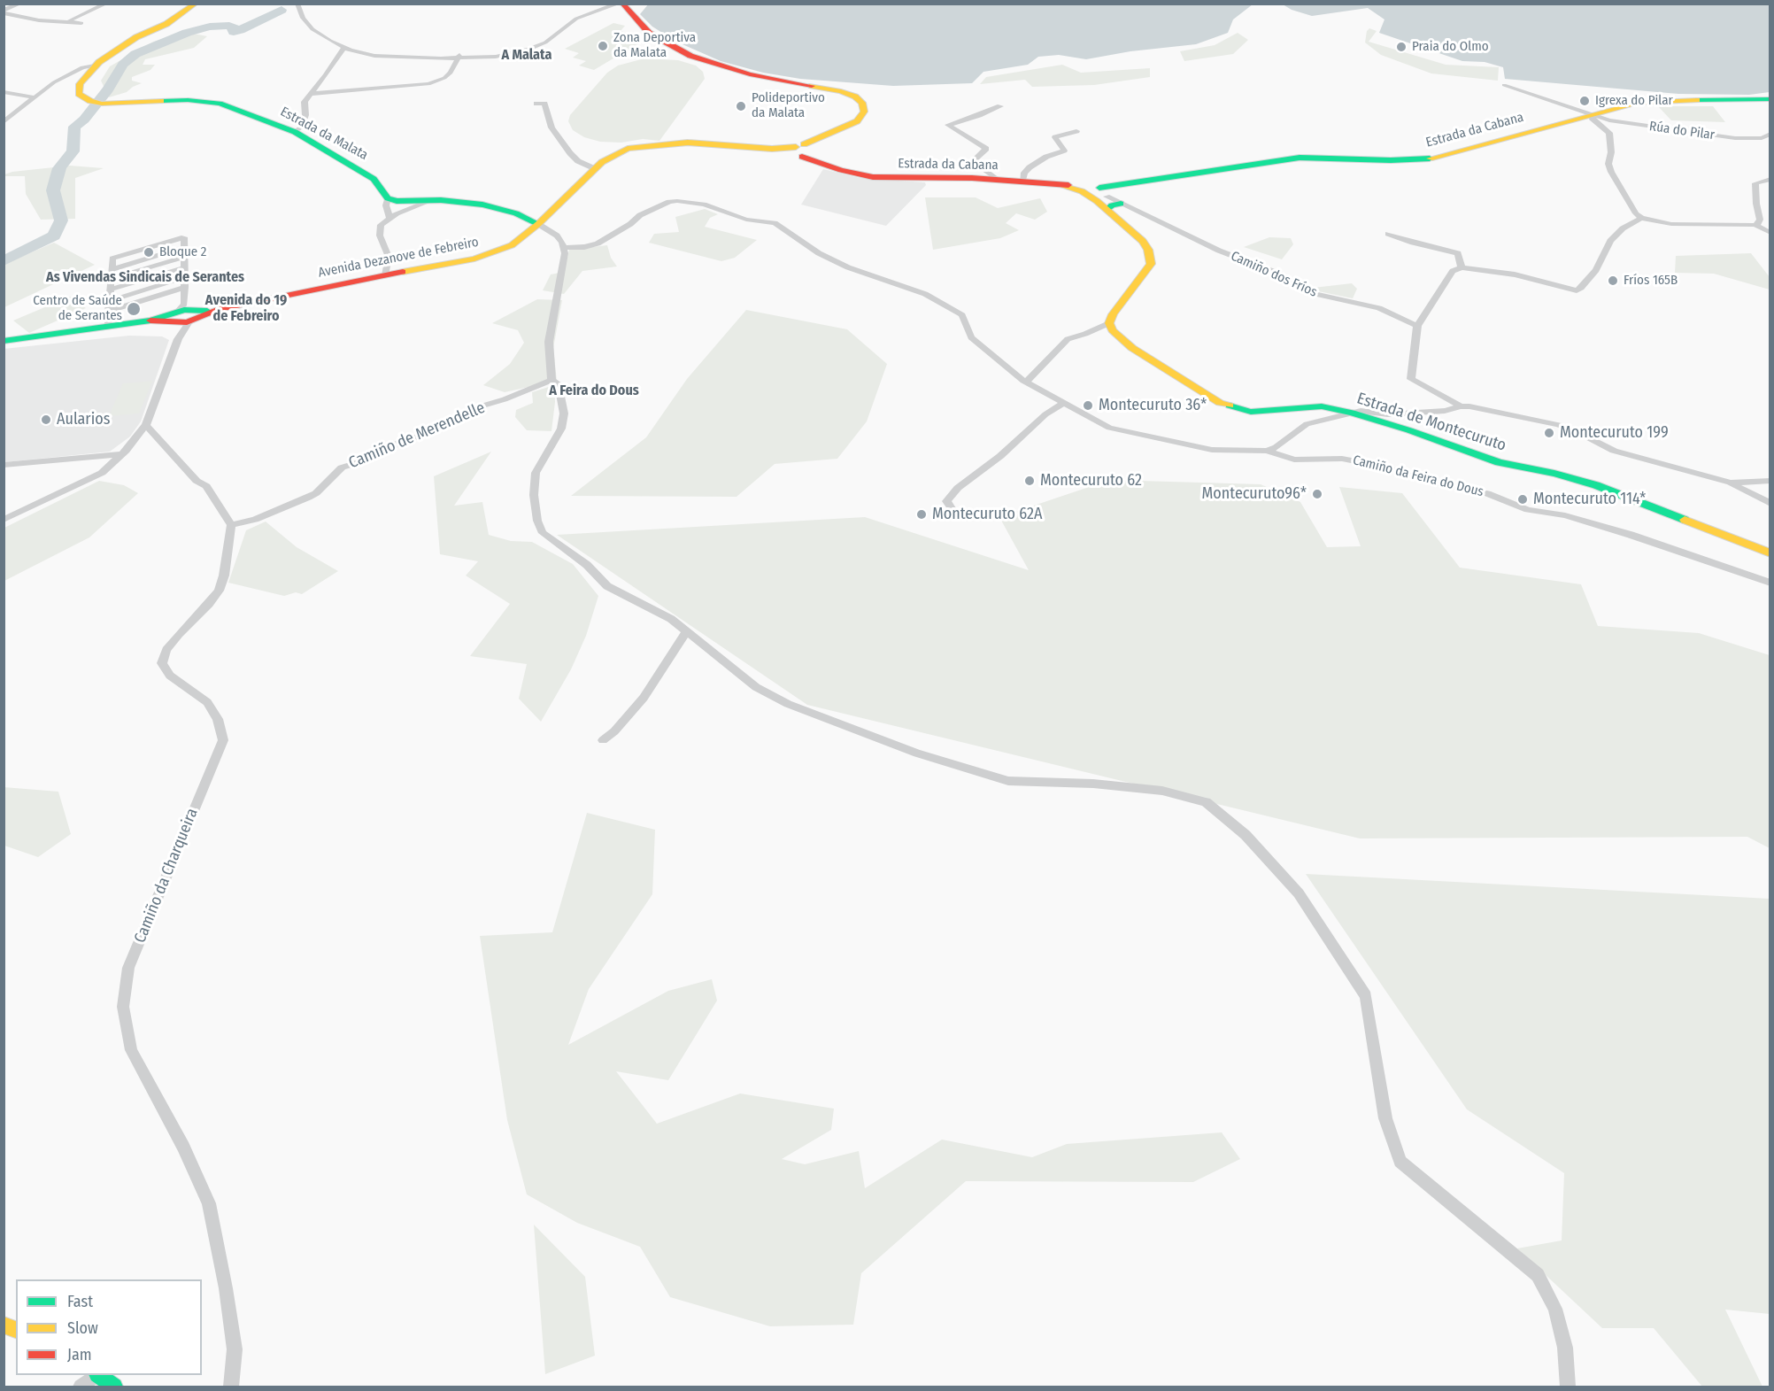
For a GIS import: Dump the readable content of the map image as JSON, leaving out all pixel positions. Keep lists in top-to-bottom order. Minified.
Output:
{"streets":{"main road":["Estrada da Cabana","Estrada da Malata","Avenida Dezanove de Febreiro","Estrada de Montecuruto"],"street":["Rúa do Pilar","Camiño dos Fríos","Camiño de Merendelle","Camiño da Feira do Dous","Camiño da Charqueira"]},"crossings":[["Estrada da Cabana","Rúa do Pilar"],["Estrada da Cabana","Avenida Dezanove de Febreiro"],["Estrada da Cabana","Camiño dos Fríos"],["Camiño de Merendelle","Camiño da Charqueira"]],"districts":["A Malata","As Vivendas Sindicais de Serantes","Avenida do 19 de Febreiro","A Feira do Dous"],"places":["Zona Deportiva da Malata","Praia do Olmo","Igrexa do Pilar","Polideportivo da Malata","Bloque 2","Fríos 165B","Centro de Saúde de Serantes","Montecuruto 36*","Aularios","Montecuruto 199","Montecuruto 62","Montecuruto96*","Montecuruto 114*","Montecuruto 62A"],"legend":["Fast","Slow","Jam"]}
